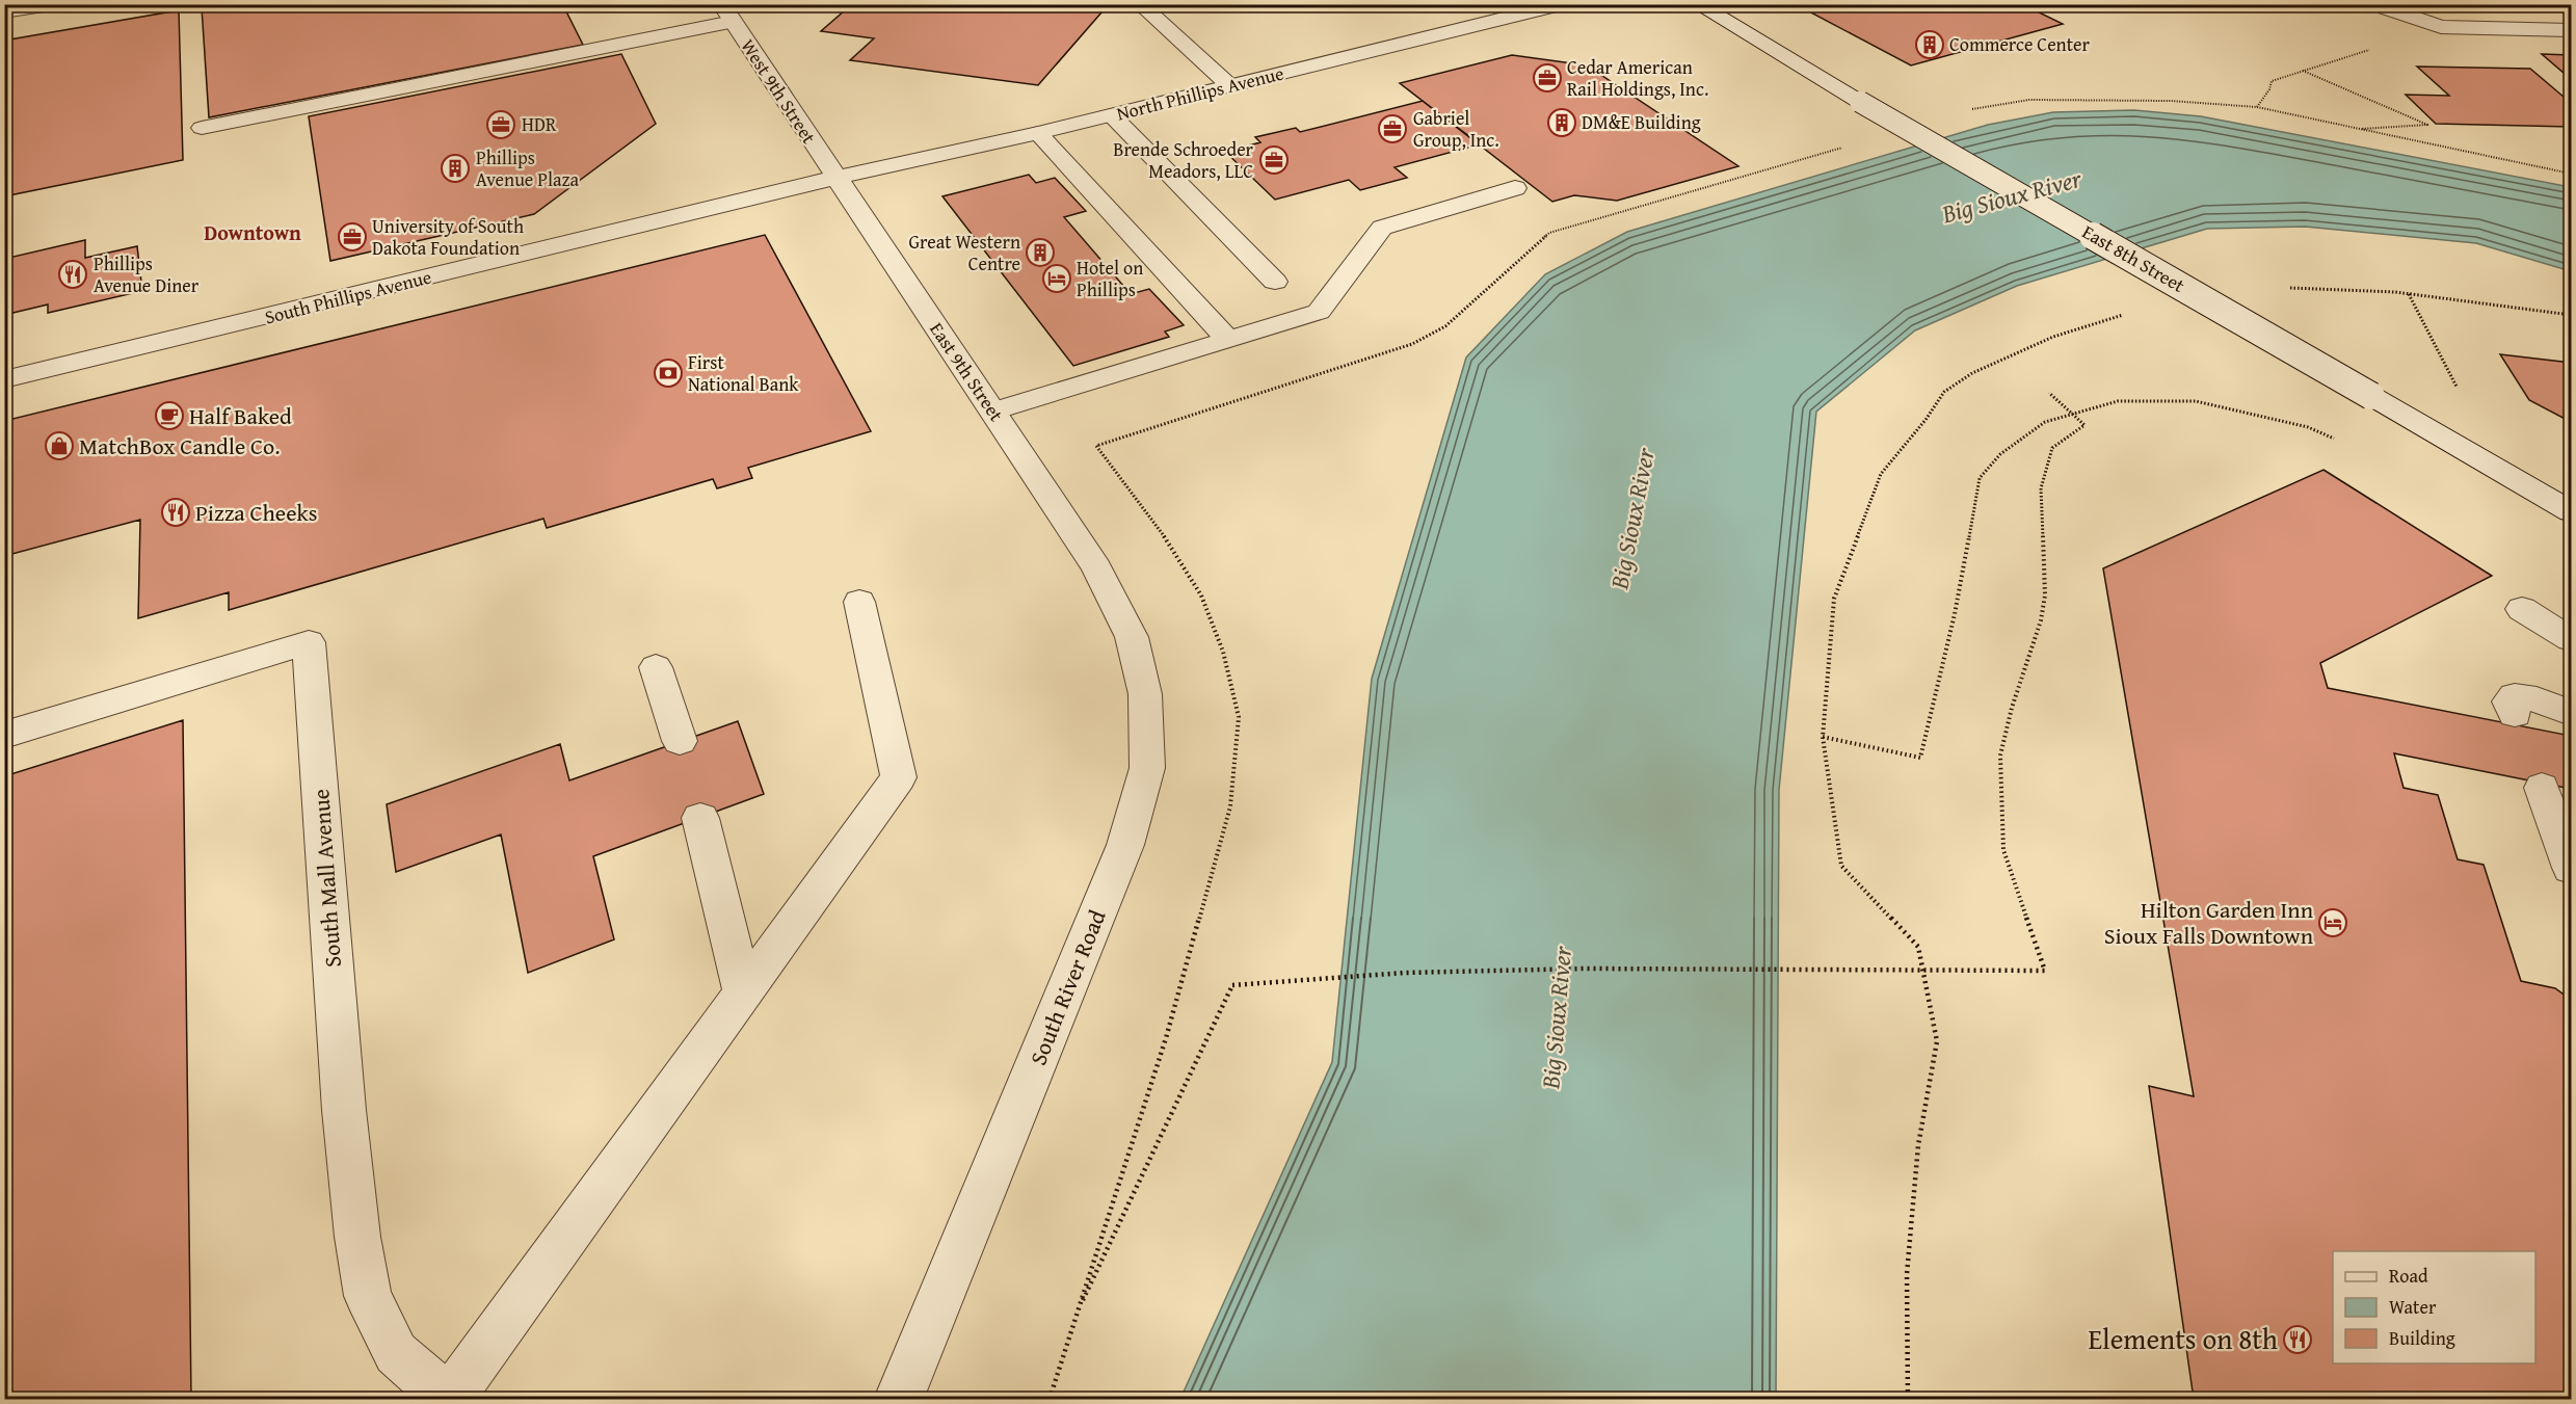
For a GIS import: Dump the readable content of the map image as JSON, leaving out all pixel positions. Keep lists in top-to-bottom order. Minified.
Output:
{"streets":{"street":["West 9th Street","North Phillips Avenue","East 8th Street","South Phillips Avenue","East 9th Street","South Mall Avenue","South River Road"]},"crossings":[["West 9th Street","North Phillips Avenue"],["West 9th Street","South Phillips Avenue"],["West 9th Street","East 9th Street"],["North Phillips Avenue","South Phillips Avenue"],["North Phillips Avenue","East 9th Street"],["South Phillips Avenue","East 9th Street"],["East 9th Street","South River Road"]],"districts":["Downtown"],"water":["Big Sioux River"],"places":{"building":["Commerce Center","DM&E Building","Phillips Avenue Plaza","Great Western Centre"],"office":["Cedar American Rail Holdings, Inc.","HDR","Gabriel Group, Inc.","Brende Schroeder Meadors, LLC","University of South Dakota Foundation"],"restaurant":["Phillips Avenue Diner","Pizza Cheeks","Elements on 8th"],"hotel":["Hotel on Phillips","Hilton Garden Inn Sioux Falls Downtown"],"bank":["First National Bank"],"cafe":["Half Baked"],"shop":["MatchBox Candle Co."]},"legend":["Road","Water","Building"]}
